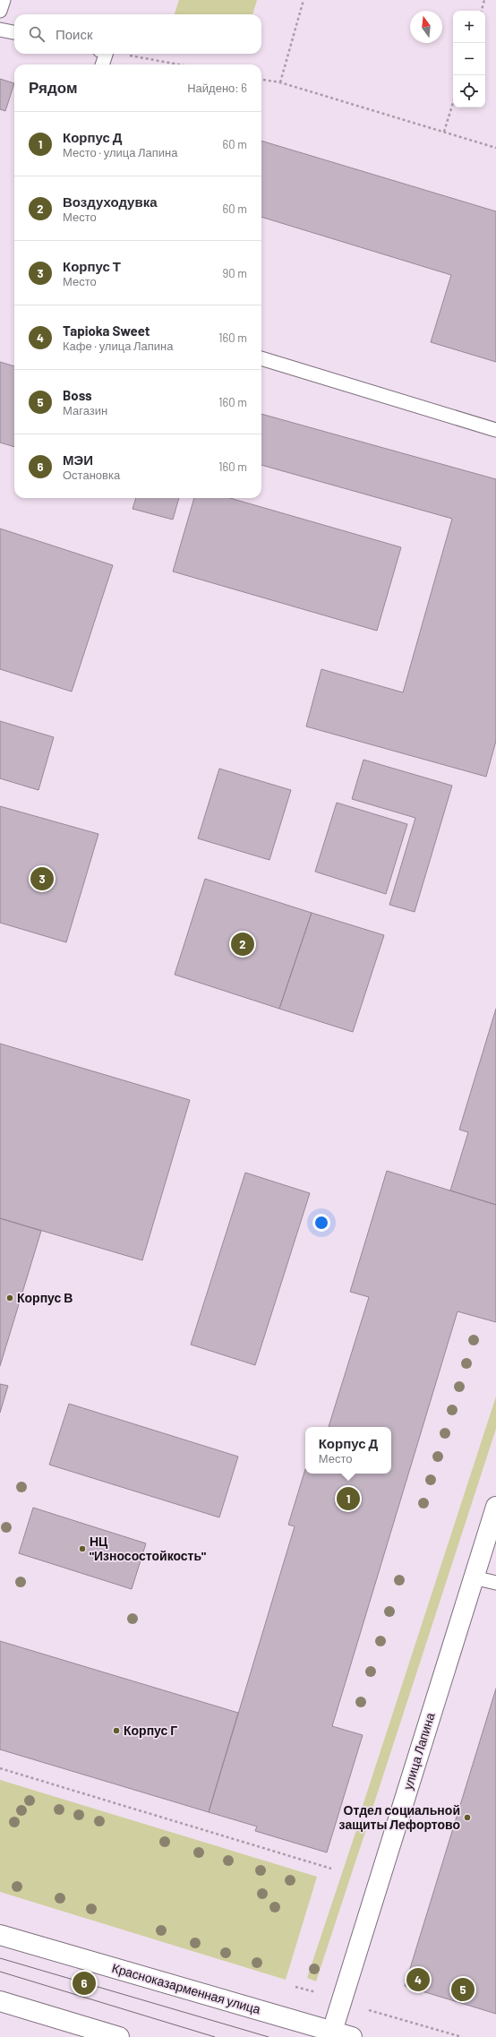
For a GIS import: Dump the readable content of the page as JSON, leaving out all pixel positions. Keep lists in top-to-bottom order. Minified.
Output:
{"streets":{"street":["улица Лапина","Красноказарменная улица"]},"crossings":[["улица Лапина","Красноказарменная улица"]],"places":["Корпус В","НЦ \"Износостойкость\"","Корпус Г","Отдел социальной защиты Лефортово"],"north":"top","page":{"map_buttons":["+","−"],"search":"Поиск","heading":["Рядом","Найдено: 6"],"list":[{"mark":"1","name":"Корпус Д","note":"Место · улица Лапина","value":"60 m"},{"mark":"2","name":"Воздуходувка","note":"Место","value":"60 m"},{"mark":"3","name":"Корпус Т","note":"Место","value":"90 m"},{"mark":"4","name":"Tapioka Sweet","note":"Кафе · улица Лапина","value":"160 m"},{"mark":"5","name":"Boss","note":"Магазин","value":"160 m"},{"mark":"6","name":"МЭИ","note":"Остановка","value":"160 m"}],"pins":["3","2","1","4","6","5"],"popup":["Корпус Д","Место"]}}
